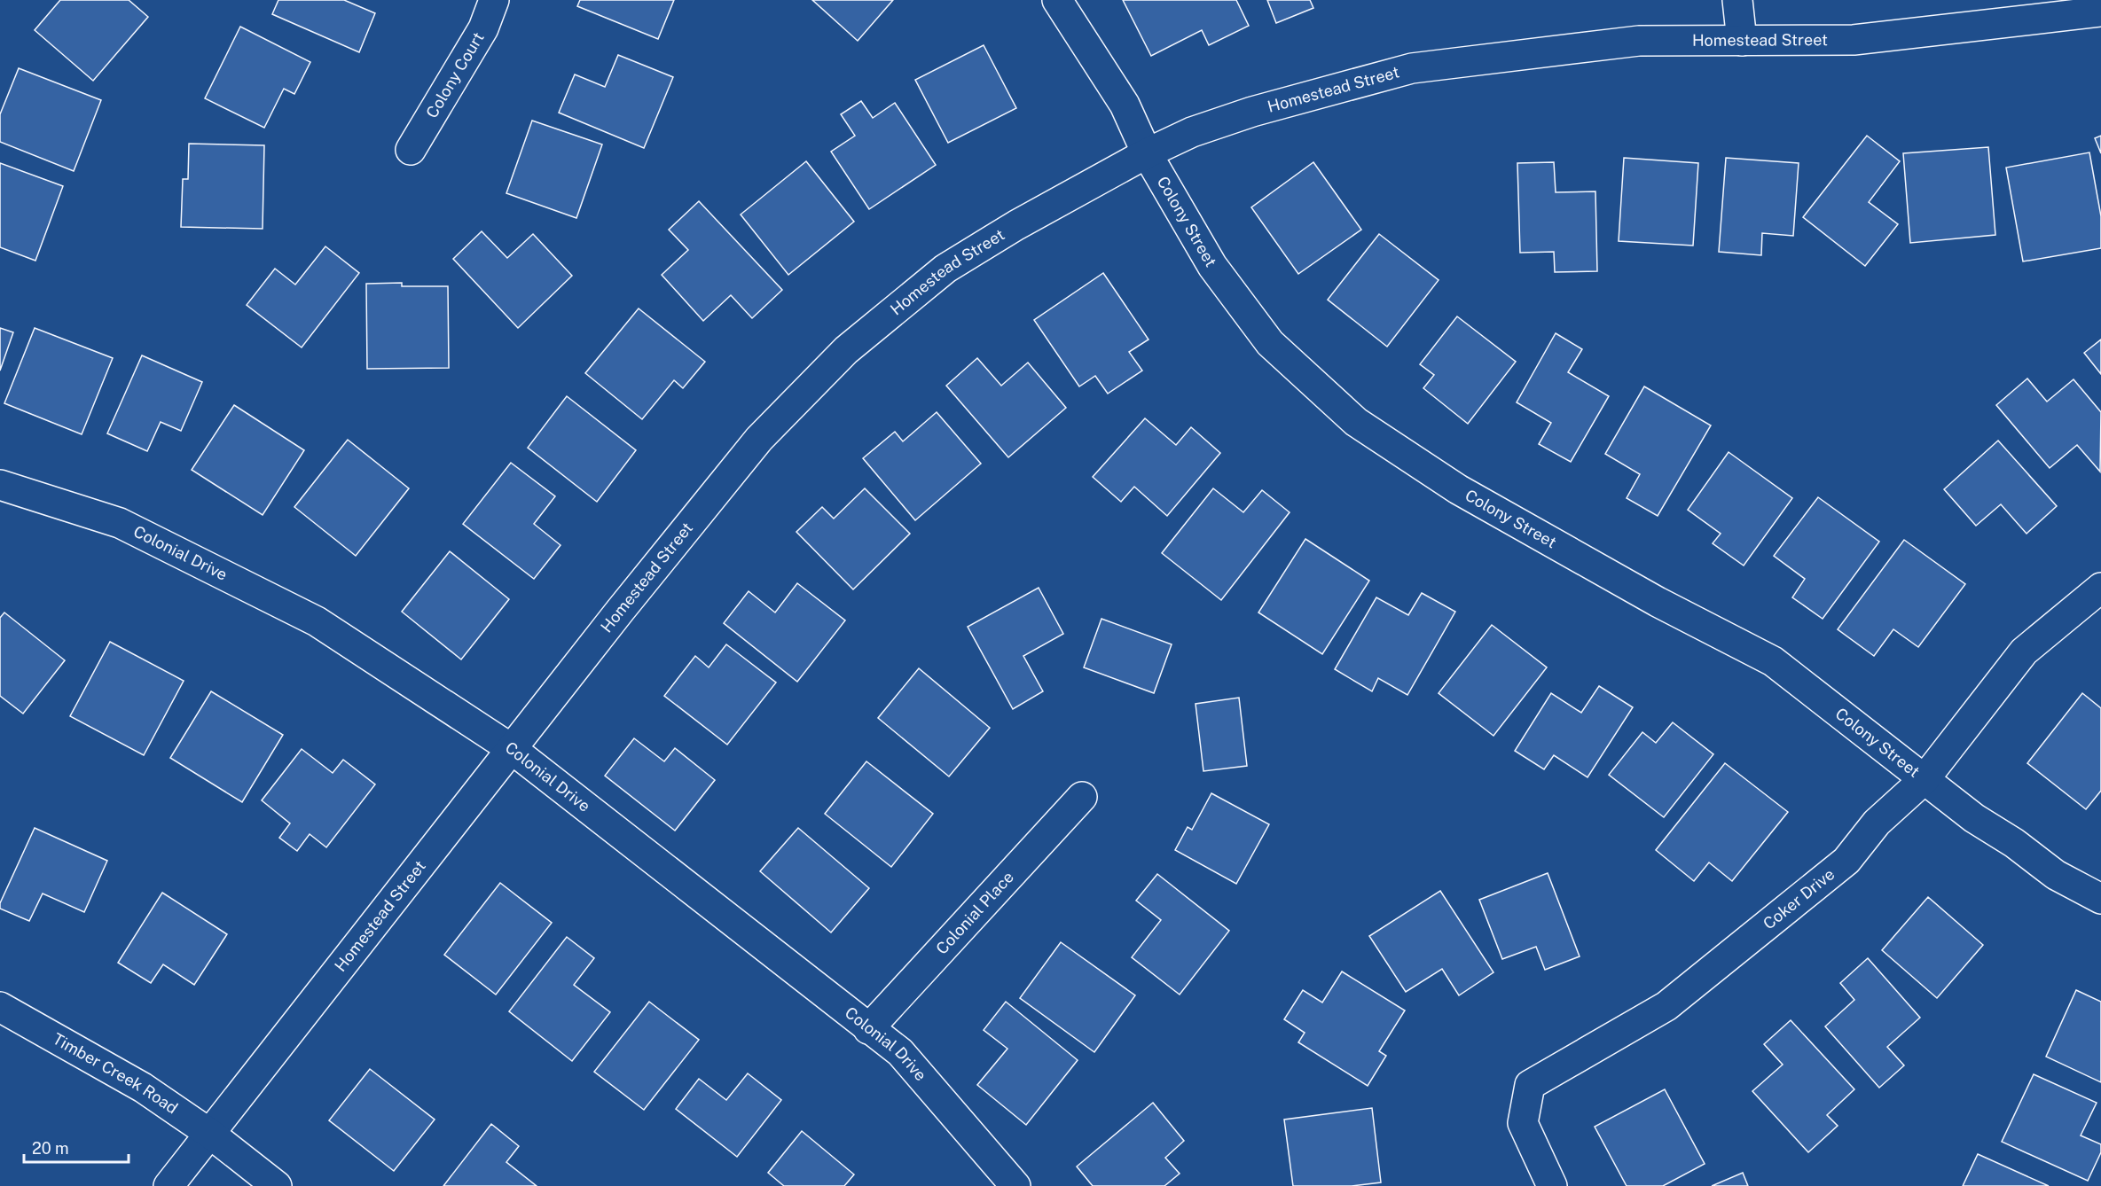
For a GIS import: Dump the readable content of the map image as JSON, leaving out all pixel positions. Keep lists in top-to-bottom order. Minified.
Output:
{"streets":{"street":["Homestead Street","Colony Court","Colony Street","Colonial Drive","Coker Drive","Colonial Place","Timber Creek Road"]},"crossings":[["Homestead Street","Colony Street"],["Homestead Street","Colonial Drive"],["Homestead Street","Timber Creek Road"],["Colony Street","Coker Drive"],["Colonial Drive","Colonial Place"]],"scale_bar":"20 m"}
